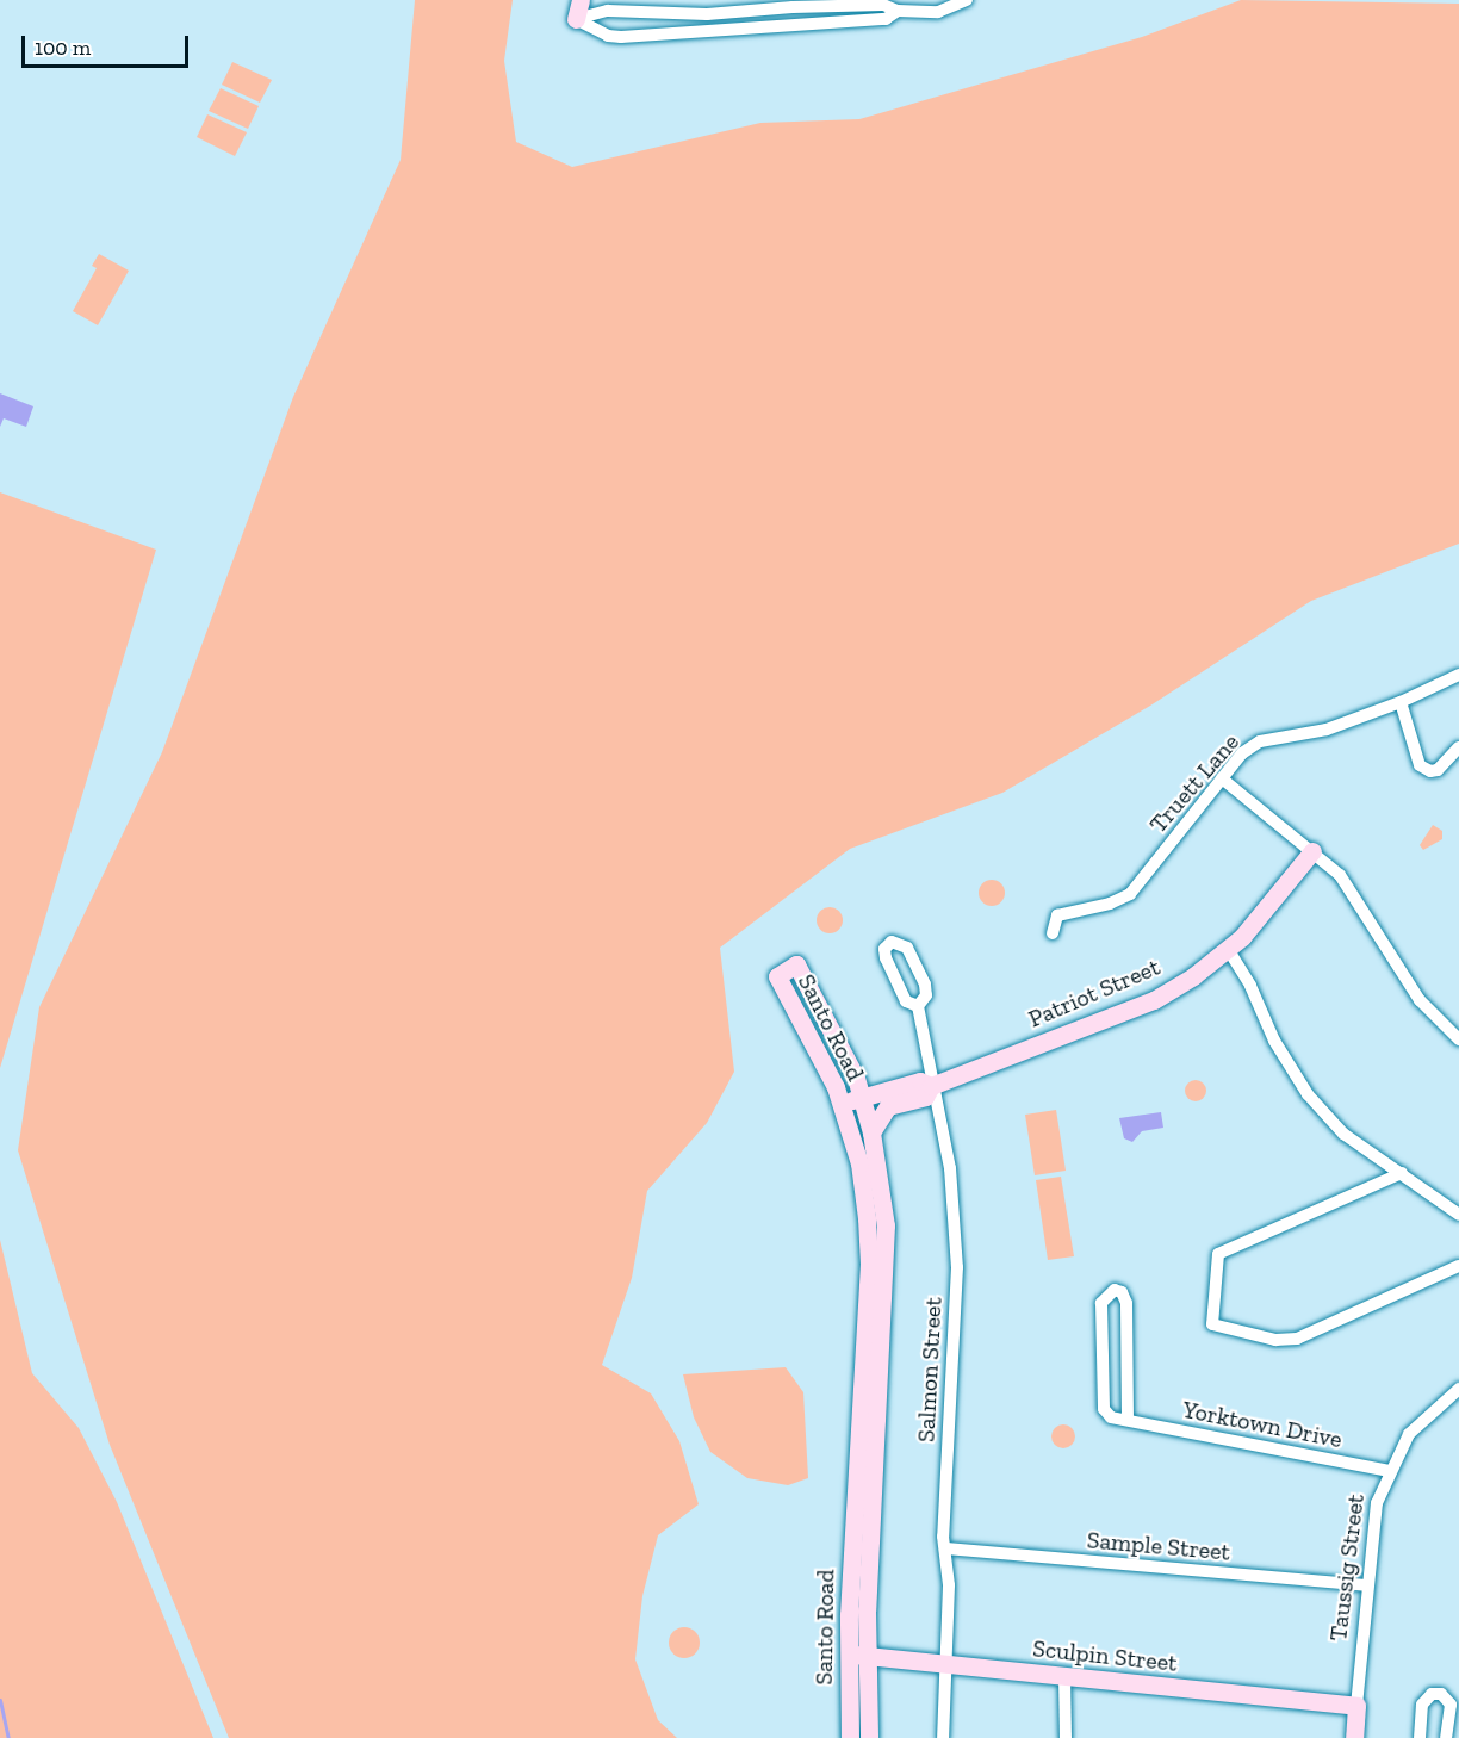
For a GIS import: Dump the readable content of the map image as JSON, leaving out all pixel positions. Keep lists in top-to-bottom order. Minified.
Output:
{"streets":{"street":["Truett Lane","Patriot Street","Santo Road","Salmon Street","Yorktown Drive","Sample Street","Taussig Street","Sculpin Street"]},"crossings":[["Patriot Street","Santo Road"],["Patriot Street","Salmon Street"],["Santo Road","Sculpin Street"],["Salmon Street","Sample Street"],["Salmon Street","Sculpin Street"],["Yorktown Drive","Taussig Street"],["Sample Street","Taussig Street"],["Taussig Street","Sculpin Street"]],"scale_bar":"100 m"}
